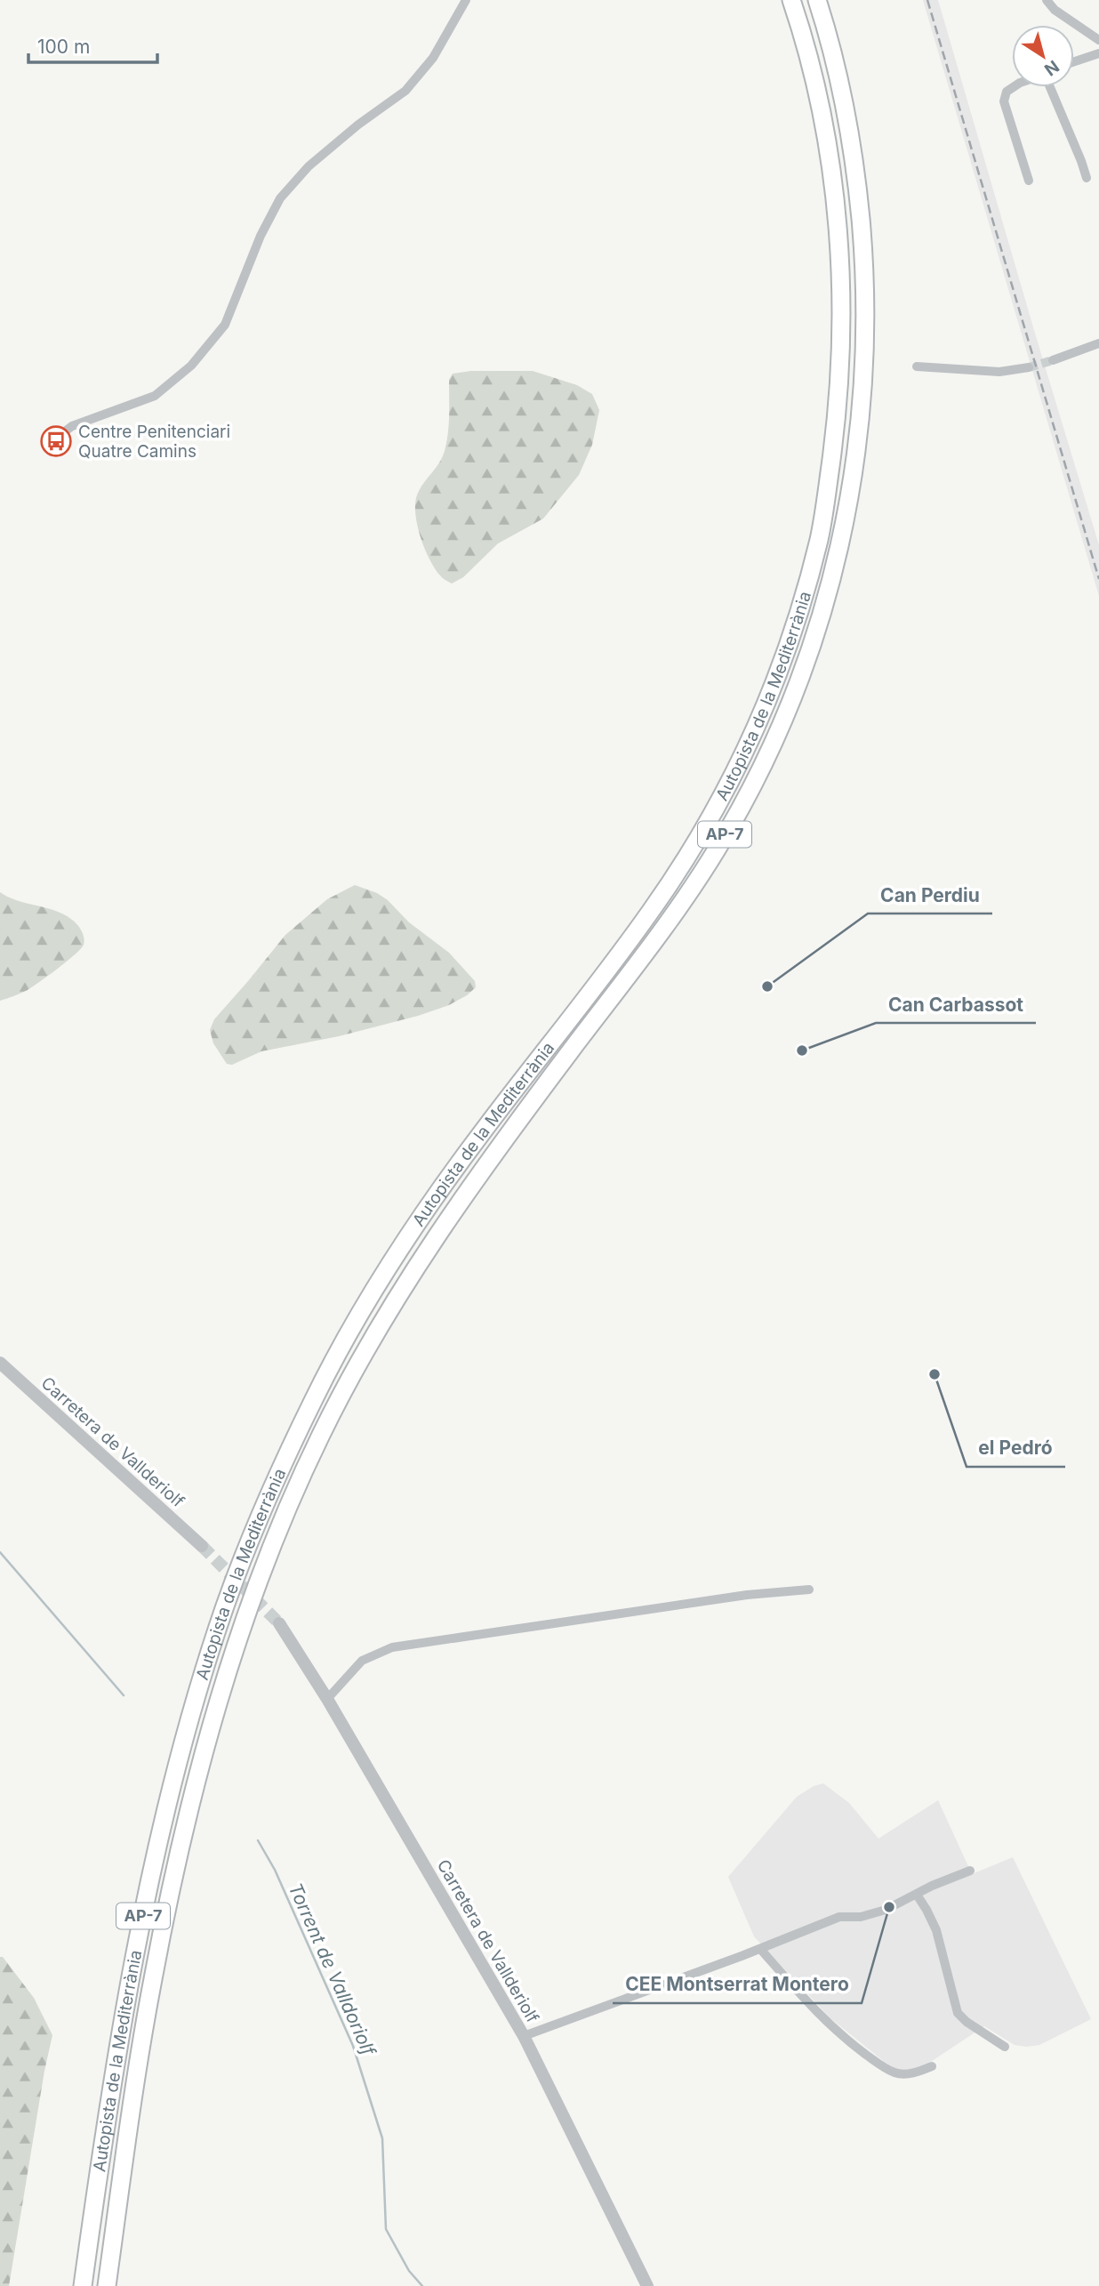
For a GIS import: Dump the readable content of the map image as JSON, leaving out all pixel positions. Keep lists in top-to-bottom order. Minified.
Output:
{"streets":{"highway":["Autopista de la Mediterrània","AP-7"],"street":["Carretera de Vallderiolf"]},"water":["Torrent de Valldoriolf"],"places":{"bus stop":["Centre Penitenciari Quatre Camins"],"other":["Can Perdiu","Can Carbassot","el Pedró","CEE Montserrat Montero"]},"scale_bar":"100 m","north":"bottom right"}
